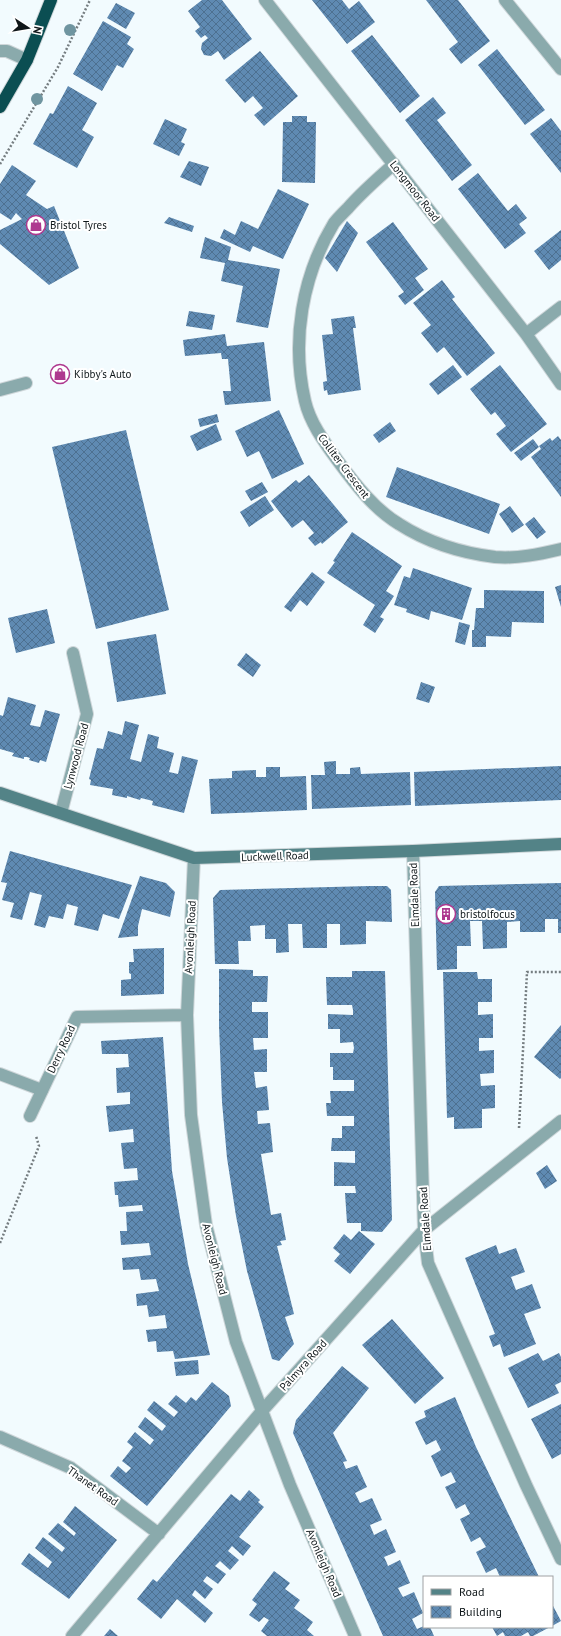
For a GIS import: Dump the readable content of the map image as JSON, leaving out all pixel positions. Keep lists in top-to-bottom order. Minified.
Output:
{"streets":{"street":["Longmoor Road","Colliter Crescent","Lynwood Road","Luckwell Road","Elmdale Road","Avonleigh Road","Derry Road","Palmyra Road","Thanet Road"]},"crossings":[["Longmoor Road","Colliter Crescent"],["Lynwood Road","Luckwell Road"],["Luckwell Road","Elmdale Road"],["Luckwell Road","Avonleigh Road"],["Elmdale Road","Palmyra Road"],["Avonleigh Road","Derry Road"],["Avonleigh Road","Palmyra Road"],["Palmyra Road","Thanet Road"]],"places":{"shop":["Bristol Tyres","Kibby's Auto"],"building":["bristolfocus"]},"legend":["Road","Building"],"north":"right"}
